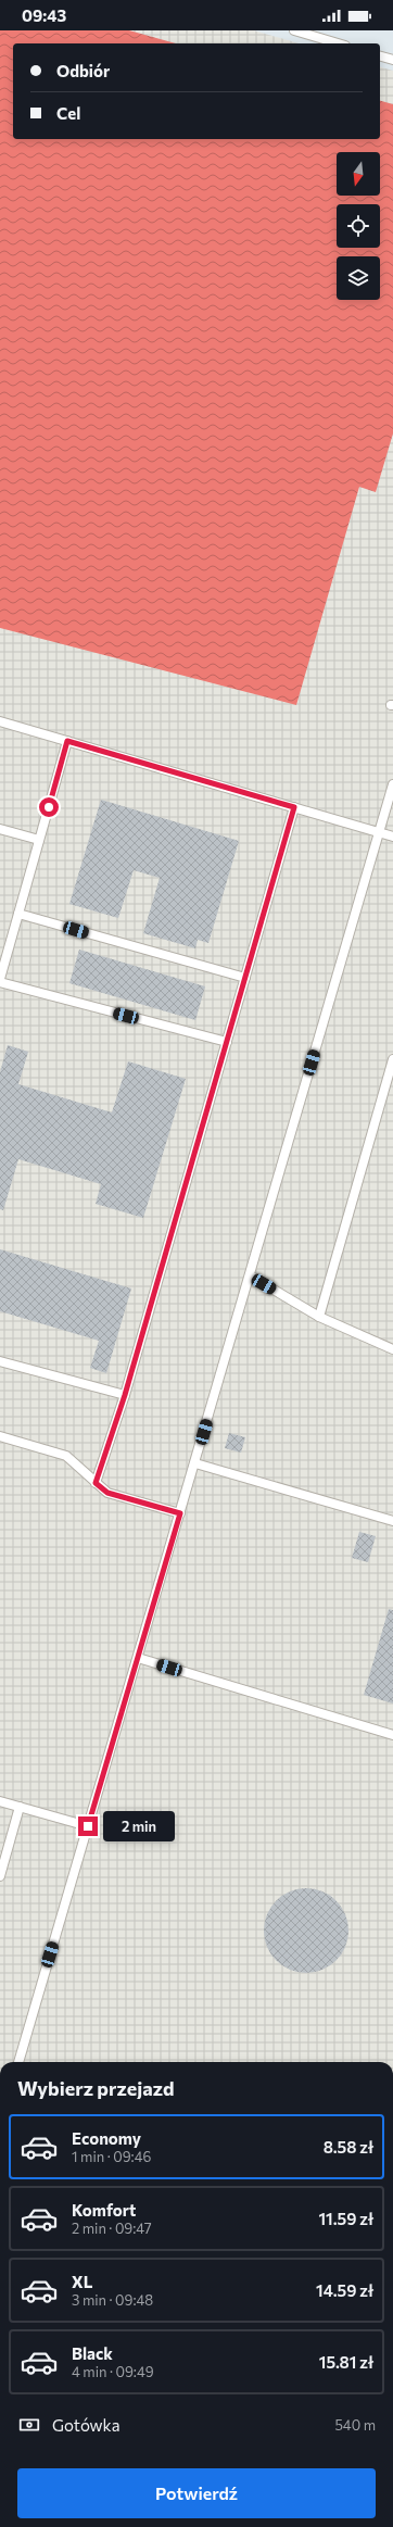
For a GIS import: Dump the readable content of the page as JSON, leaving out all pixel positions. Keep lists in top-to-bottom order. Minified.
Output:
{"north":"bottom","page":{"status":"09:43","banner":["Odbiór","Cel"],"bubble":"2 min","heading":"Wybierz przejazd","list":[{"name":"Economy","note":"1 min · 09:46","value":"8.58 zł"},{"name":"Komfort","note":"2 min · 09:47","value":"11.59 zł"},{"name":"XL","note":"3 min · 09:48","value":"14.59 zł"},{"name":"Black","note":"4 min · 09:49","value":"15.81 zł"}],"pay":["Gotówka","540 m"],"buttons":"Potwierdź"}}
